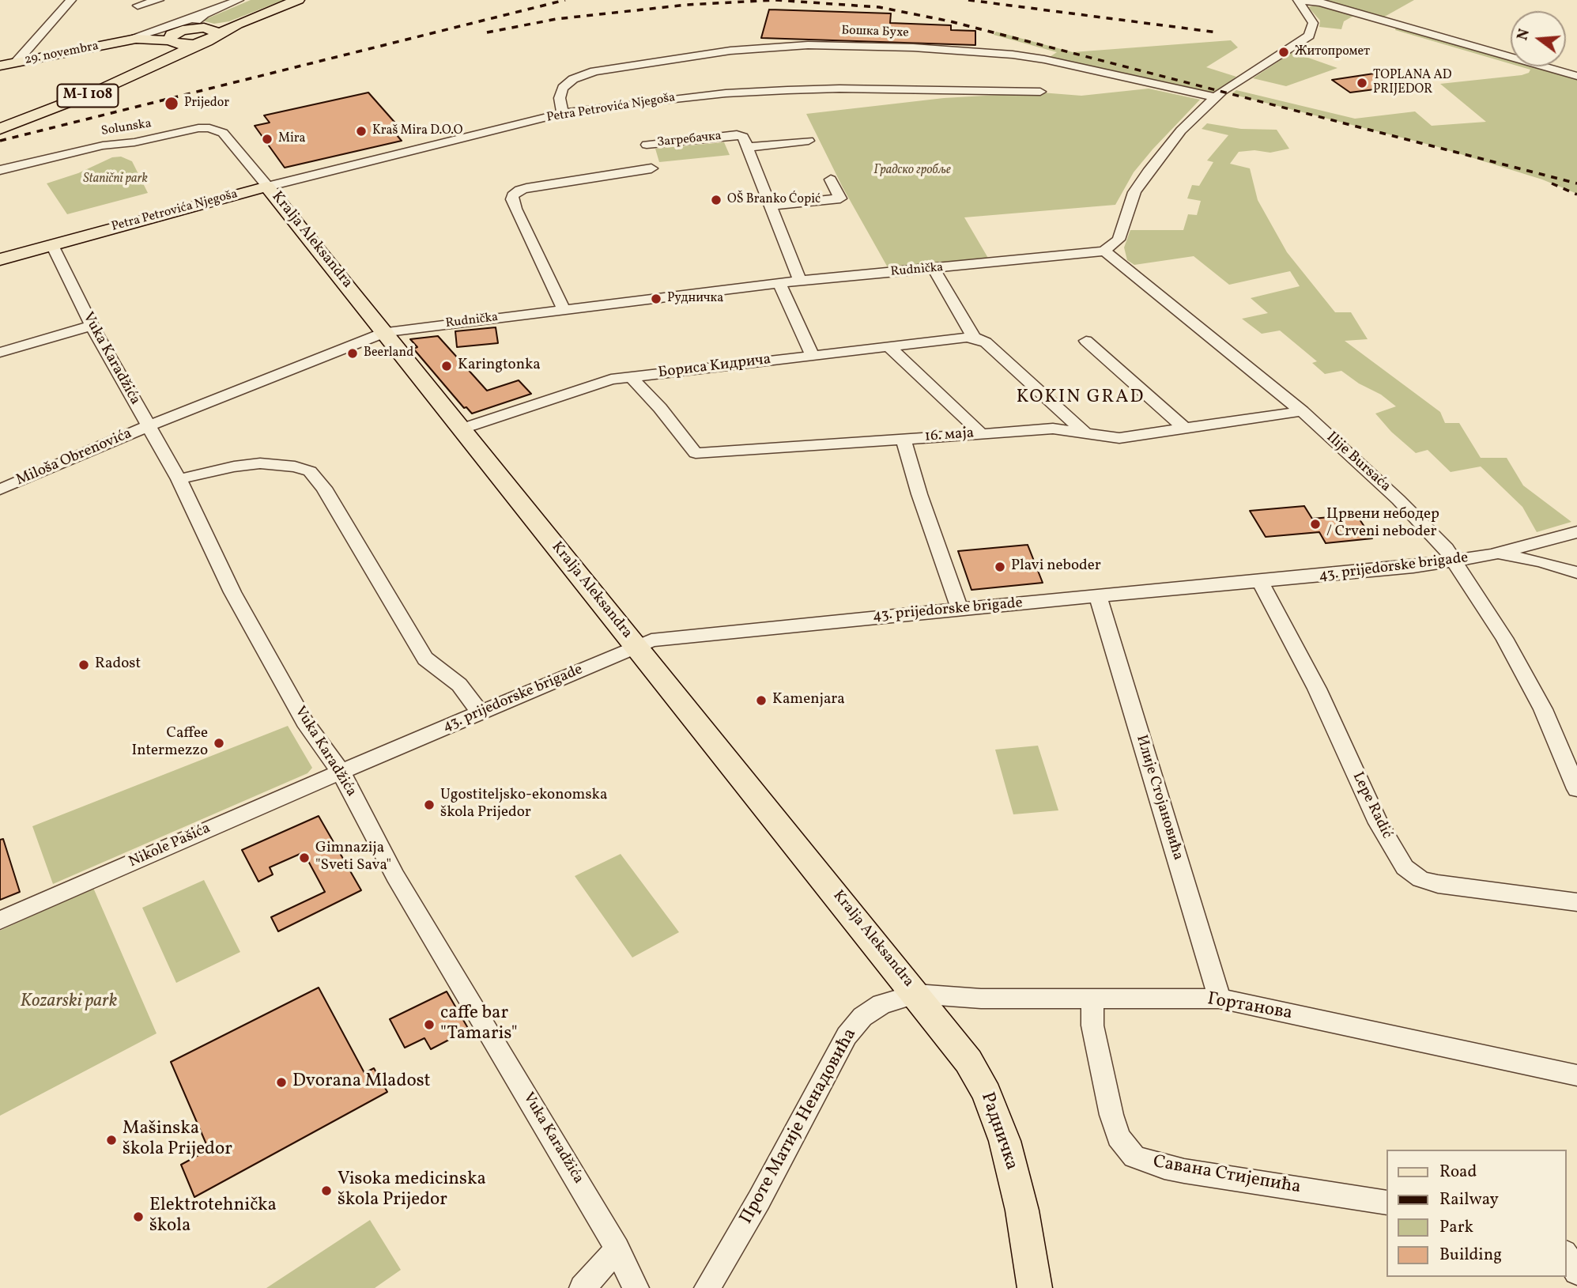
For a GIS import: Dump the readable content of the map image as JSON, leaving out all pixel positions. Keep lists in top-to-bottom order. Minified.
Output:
{"streets":{"main road":["29. novembra","M-I 108","Petra Petrovića Njegoša","Kralja Aleksandra","Радничка"],"street":["Бошка Бухе","Solunska","Загребачка","Rudnička","Vuka Karadžića","Бориса Kидрича","16. маја","Miloša Obrenovića","Ilije Bursaća","43. prijedorske brigade","Илије Стојановића","Lepe Radić","Nikole Pašića","Гортанова","Проте Матије Ненадовића","Савана Стијепића"]},"crossings":[["Бошка Бухе","Petra Petrovića Njegoša"],["29. novembra","M-I 108"],["Petra Petrovića Njegoša","Solunska"],["Petra Petrovića Njegoša","Kralja Aleksandra"],["Petra Petrovića Njegoša","Vuka Karadžića"],["Solunska","Kralja Aleksandra"],["Kralja Aleksandra","Rudnička"],["Kralja Aleksandra","Бориса Kидрича"],["Kralja Aleksandra","43. prijedorske brigade"],["Kralja Aleksandra","Гортанова"],["Kralja Aleksandra","Проте Матије Ненадовића"],["Kralja Aleksandra","Радничка"],["Rudnička","Vuka Karadžića"],["Rudnička","Miloša Obrenovića"],["Rudnička","Ilije Bursaća"],["Vuka Karadžića","Miloša Obrenovića"],["Vuka Karadžića","43. prijedorske brigade"],["Vuka Karadžića","Nikole Pašića"],["Бориса Kидрича","16. маја"],["16. маја","Ilije Bursaća"],["Ilije Bursaća","43. prijedorske brigade"],["43. prijedorske brigade","Илије Стојановића"],["43. prijedorske brigade","Lepe Radić"],["43. prijedorske brigade","Nikole Pašića"],["Илије Стојановића","Гортанова"],["Гортанова","Проте Матије Ненадовића"],["Гортанова","Радничка"],["Гортанова","Савана Стијепића"],["Проте Матије Ненадовића","Радничка"]],"districts":["KOKIN GRAD"],"parks":["Градско гробље","Stanični park","Kozarski park"],"places":["Житопромет","TOPLANA AD PRIJEDOR","Prijedor","Kraš Mira D.O.O","Mira","OŠ Branko Ćopić","Рудничка","Beerland","Karingtonka","Црвени небодер / Crveni neboder","Plavi neboder","Radost","Kamenjara","Caffee Intermezzo","Ugostiteljsko-ekonomska škola Prijedor","Gimnazija \"Sveti Sava\"","caffe bar \"Tamaris\"","Dvorana Mladost","Mašinska škola Prijedor","Visoka medicinska škola Prijedor","Elektrotehnička škola"],"legend":["Road","Railway","Park","Building"],"north":"left"}
